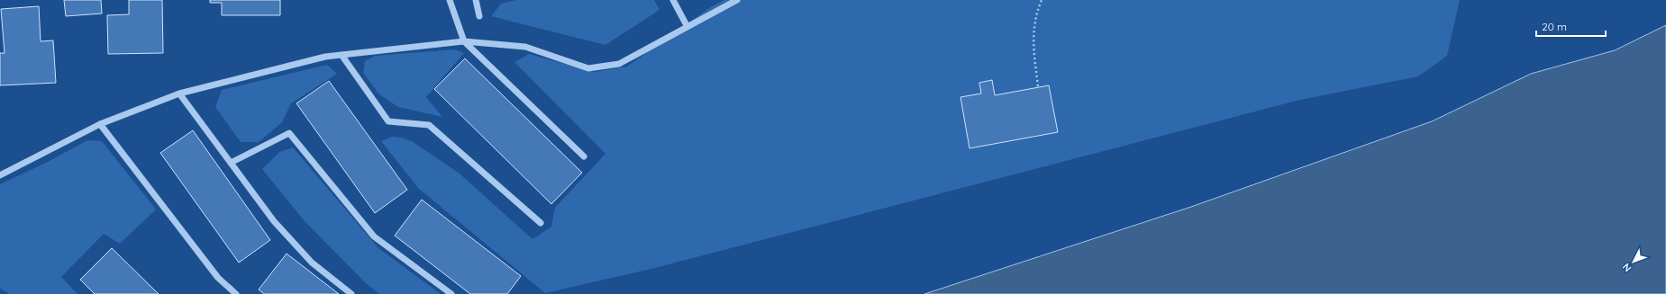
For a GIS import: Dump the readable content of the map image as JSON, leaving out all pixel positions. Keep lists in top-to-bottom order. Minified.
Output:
{"scale_bar":"20 m","north":"bottom left"}
